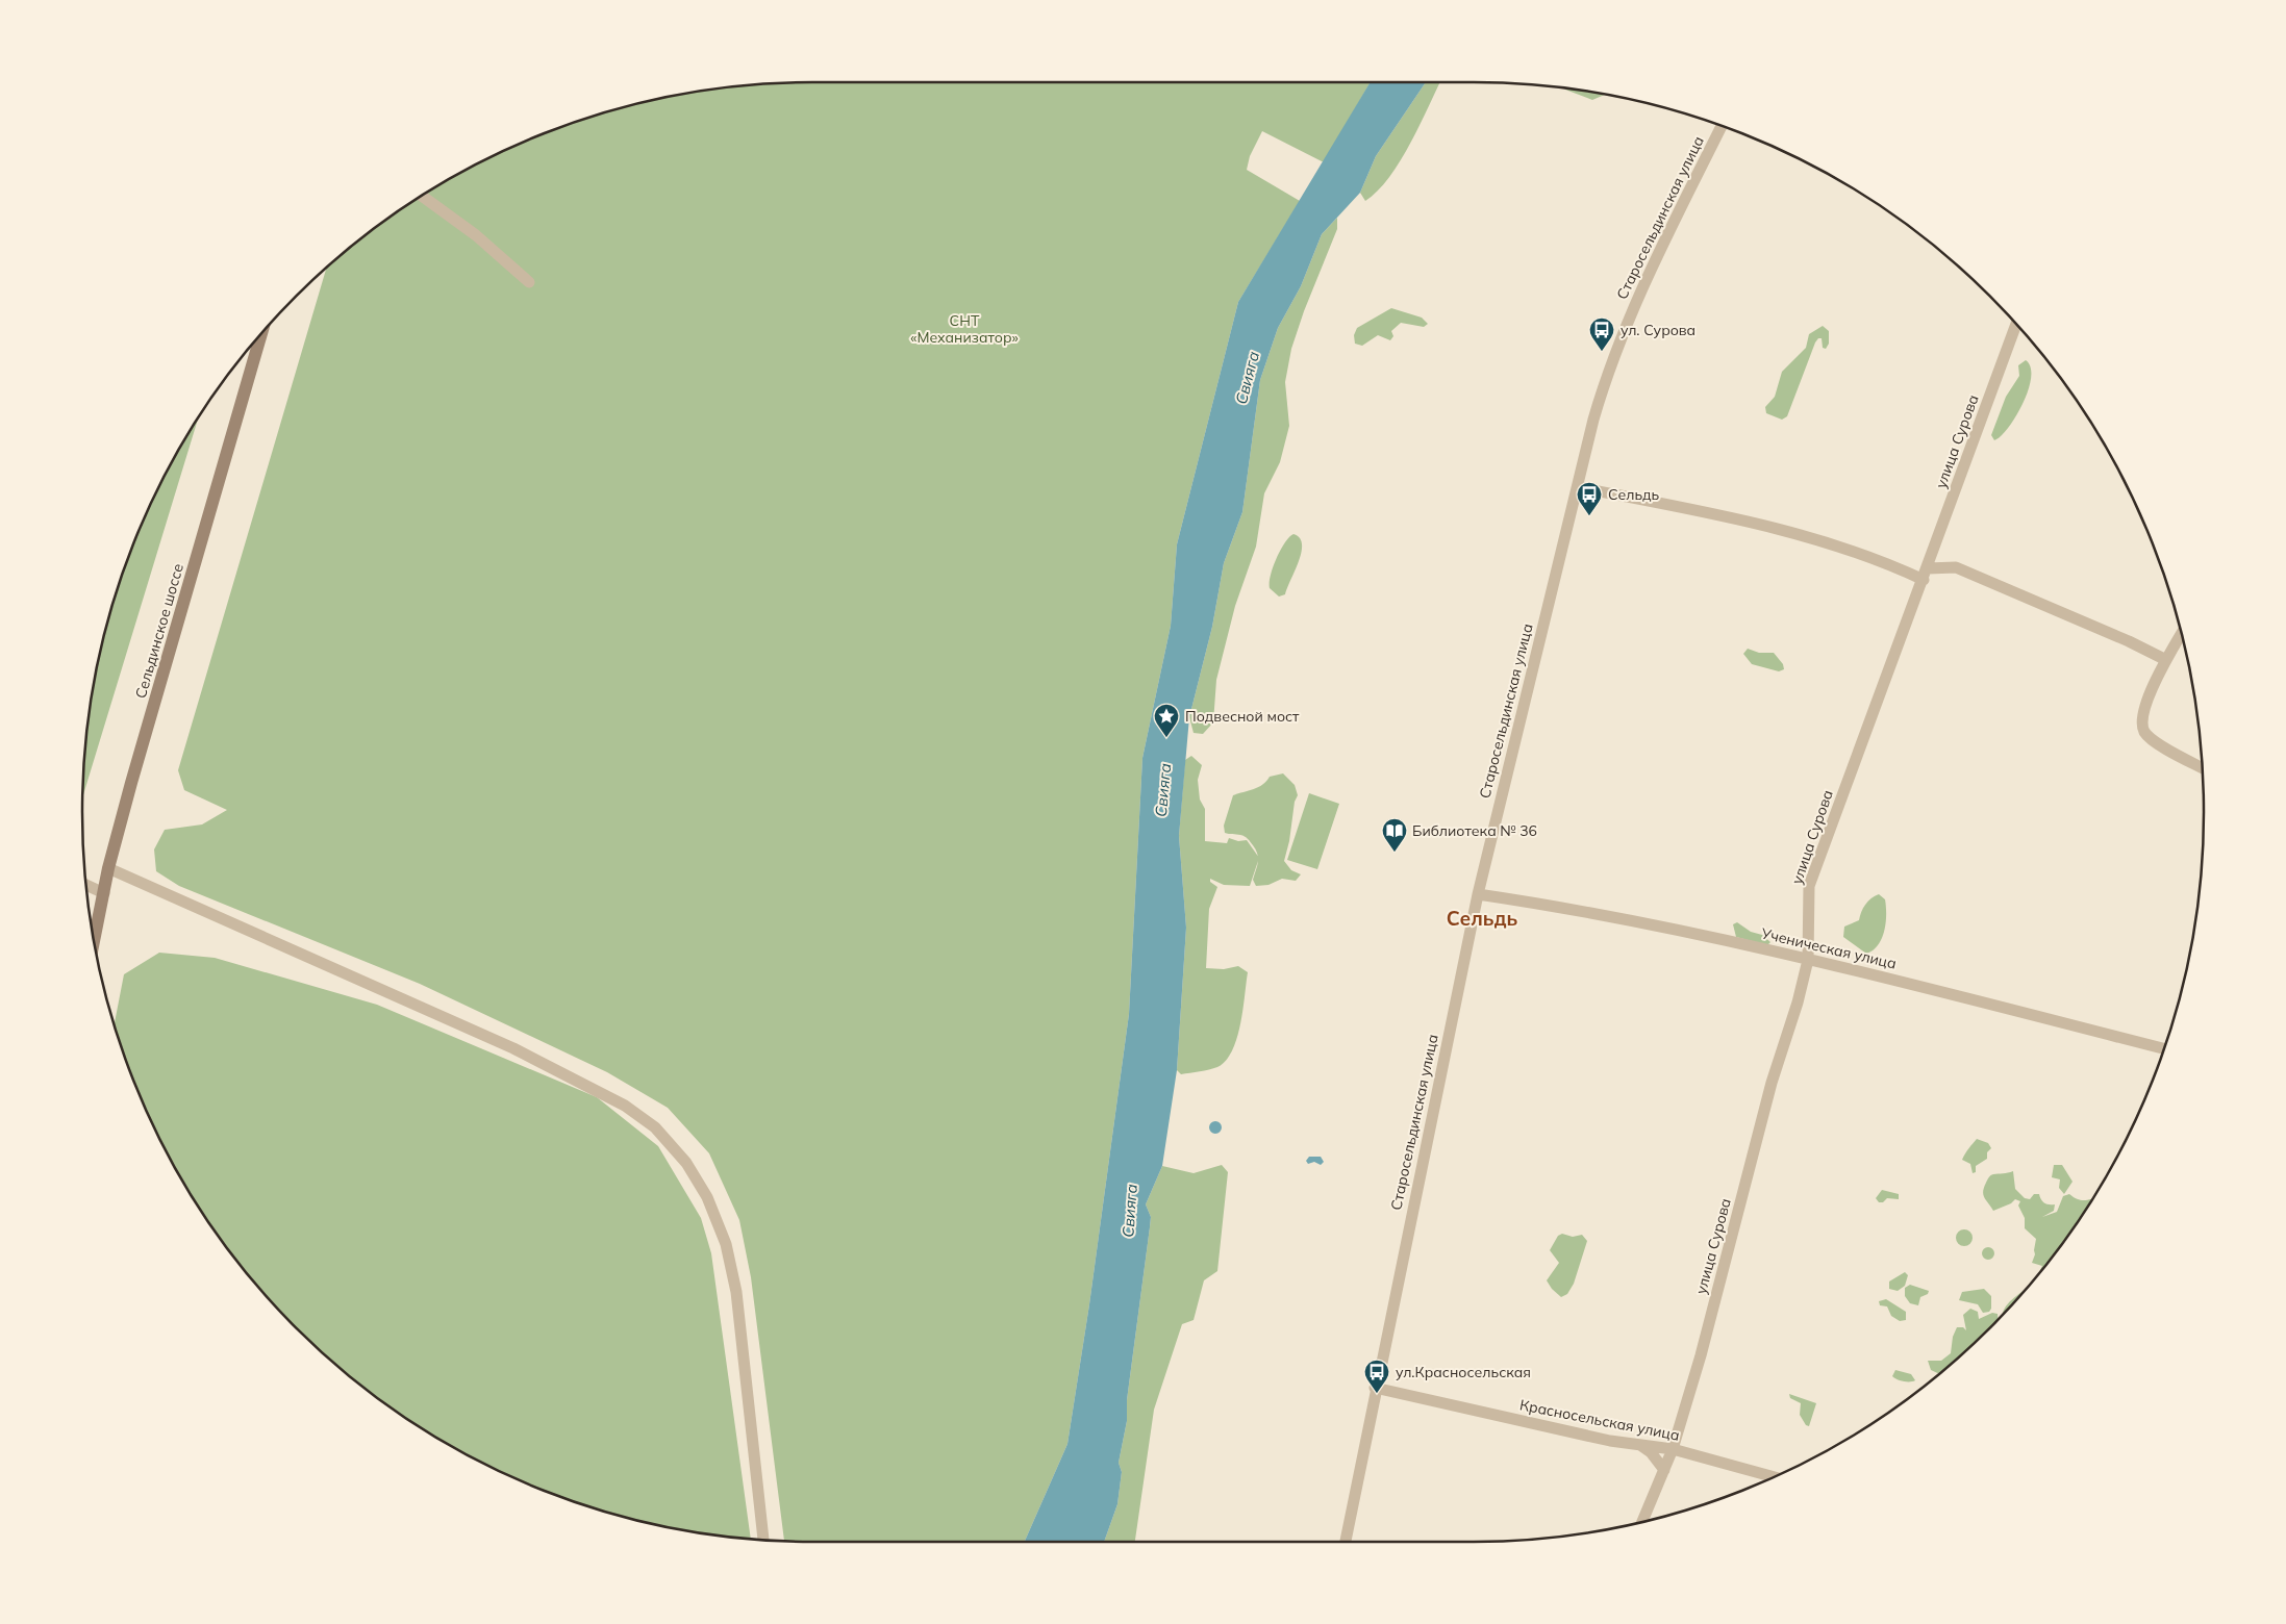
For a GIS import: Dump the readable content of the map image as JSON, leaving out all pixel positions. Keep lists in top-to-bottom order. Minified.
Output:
{"streets":{"main road":["Сельдинское шоссе"],"street":["Старосельдинская улица","улица Сурова","Ученическая улица","Красносельская улица"]},"crossings":[["Старосельдинская улица","Ученическая улица"],["Старосельдинская улица","Красносельская улица"],["улица Сурова","Ученическая улица"],["улица Сурова","Красносельская улица"]],"districts":["Сельдь"],"water":["Свияга"],"parks":["СНТ «Механизатор»"],"places":{"bus stop":["ул. Сурова","Сельдь","ул.Красносельская"],"place":["Подвесной мост"],"library":["Библиотека № 36"]}}
